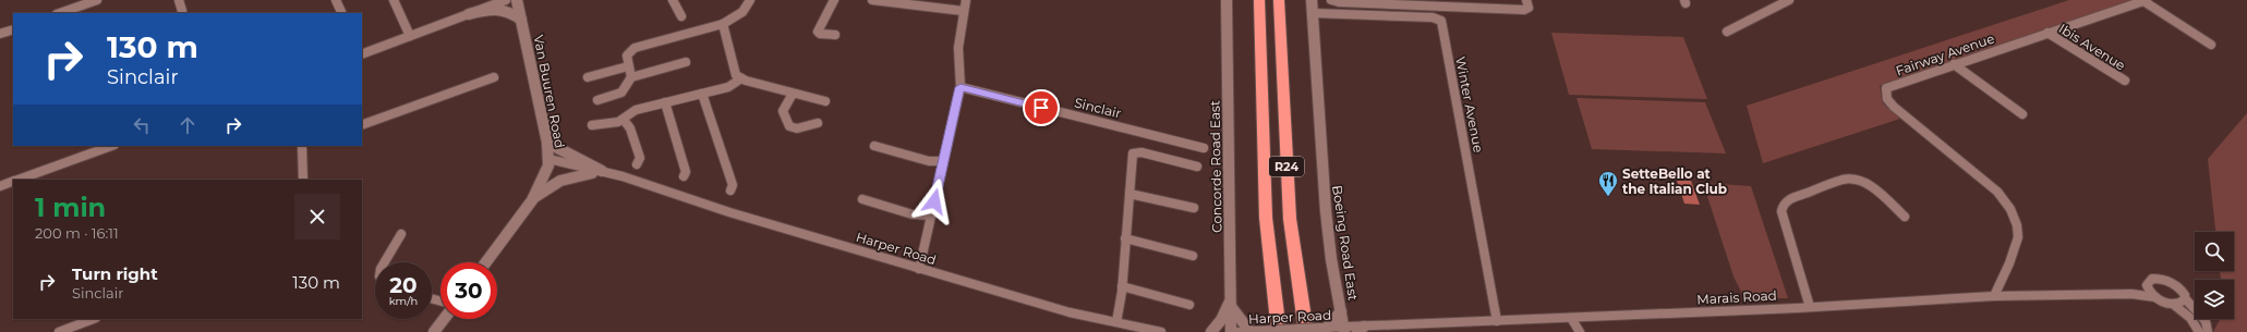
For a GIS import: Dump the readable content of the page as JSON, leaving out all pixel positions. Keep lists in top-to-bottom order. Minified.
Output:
{"streets":{"highway":["R24"],"main road":["Van Buuren Road","Concorde Road East","Boeing Road East"],"street":["Ibis Avenue","Fairway Avenue","Winter Avenue","Sinclair","Harper Road","Marais Road"]},"crossings":[["Ibis Avenue","Fairway Avenue"],["Fairway Avenue","Marais Road"],["Van Buuren Road","Harper Road"],["Winter Avenue","Boeing Road East"],["Winter Avenue","Marais Road"],["Boeing Road East","Harper Road"],["Boeing Road East","Marais Road"],["Harper Road","Marais Road"]],"places":{"restaurant":["SetteBello at the Italian Club"]},"page":{"turn":["130 m","Sinclair"],"heading":["1 min","200 m · 16:11"],"list":[{"name":"Turn right","note":"Sinclair","value":"130 m"}],"speed":"20 km/h","limit":"30"}}
